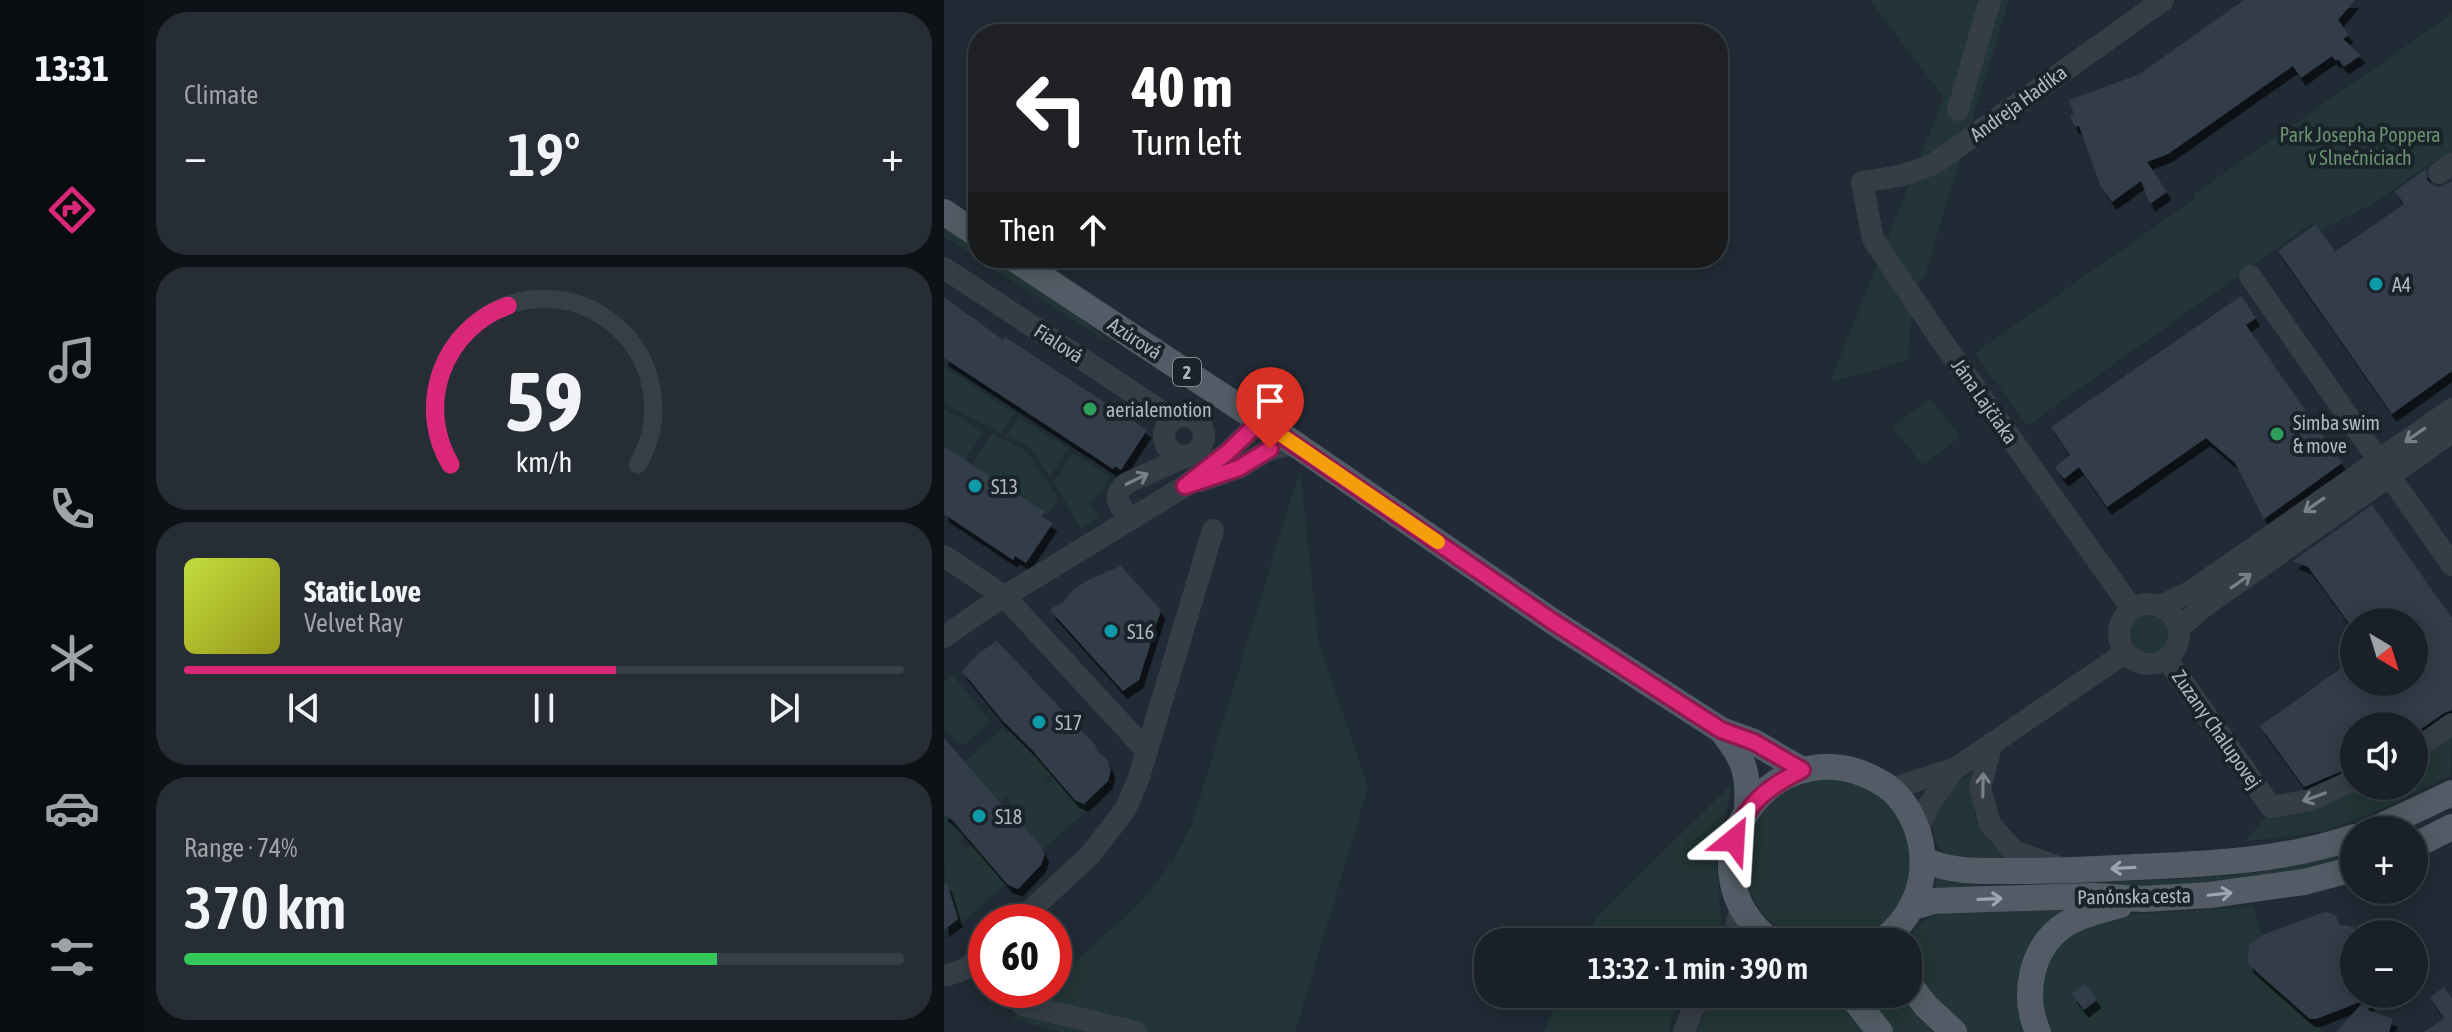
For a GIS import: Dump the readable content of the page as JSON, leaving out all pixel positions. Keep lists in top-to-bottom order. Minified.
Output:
{"streets":{"main road":["Azúrová","2","Panónska cesta"],"street":["Andreja Hadíka","Fialová","Jána Lajčiaka","Zuzany Chalupovej"]},"crossings":[["Andreja Hadíka","Jána Lajčiaka"],["Azúrová","2"],["2","Panónska cesta"],["Jána Lajčiaka","Zuzany Chalupovej"]],"parks":["Park Josepha Poppera v Slnečniciach"],"places":["A4","aerialemotion","Simba swim & move","S13","S16","S17","S18"],"north":"bottom right","page":{"tabs":"13:31","tile":["Climate",["Range · 74%","370 km"]],"turn":["40 m","Turn left"],"heat":["−","19°","+"],"then":"Then","song":["Static Love","Velvet Ray"],"map_buttons":["+","−"],"limit":"60","trip":"13:32 · 1 min · 390 m","gauge":["59","km/h"]}}
